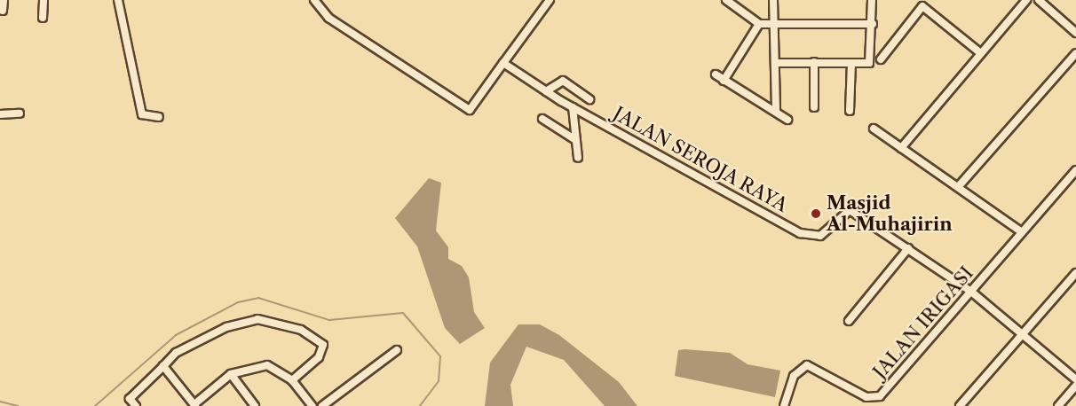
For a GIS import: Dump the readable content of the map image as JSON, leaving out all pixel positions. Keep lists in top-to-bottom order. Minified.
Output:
{"streets":{"street":["JALAN SEROJA RAYA","JALAN IRIGASI"]},"crossings":[["JALAN SEROJA RAYA","JALAN IRIGASI"]],"places":["Masjid Al-Muhajirin"]}
